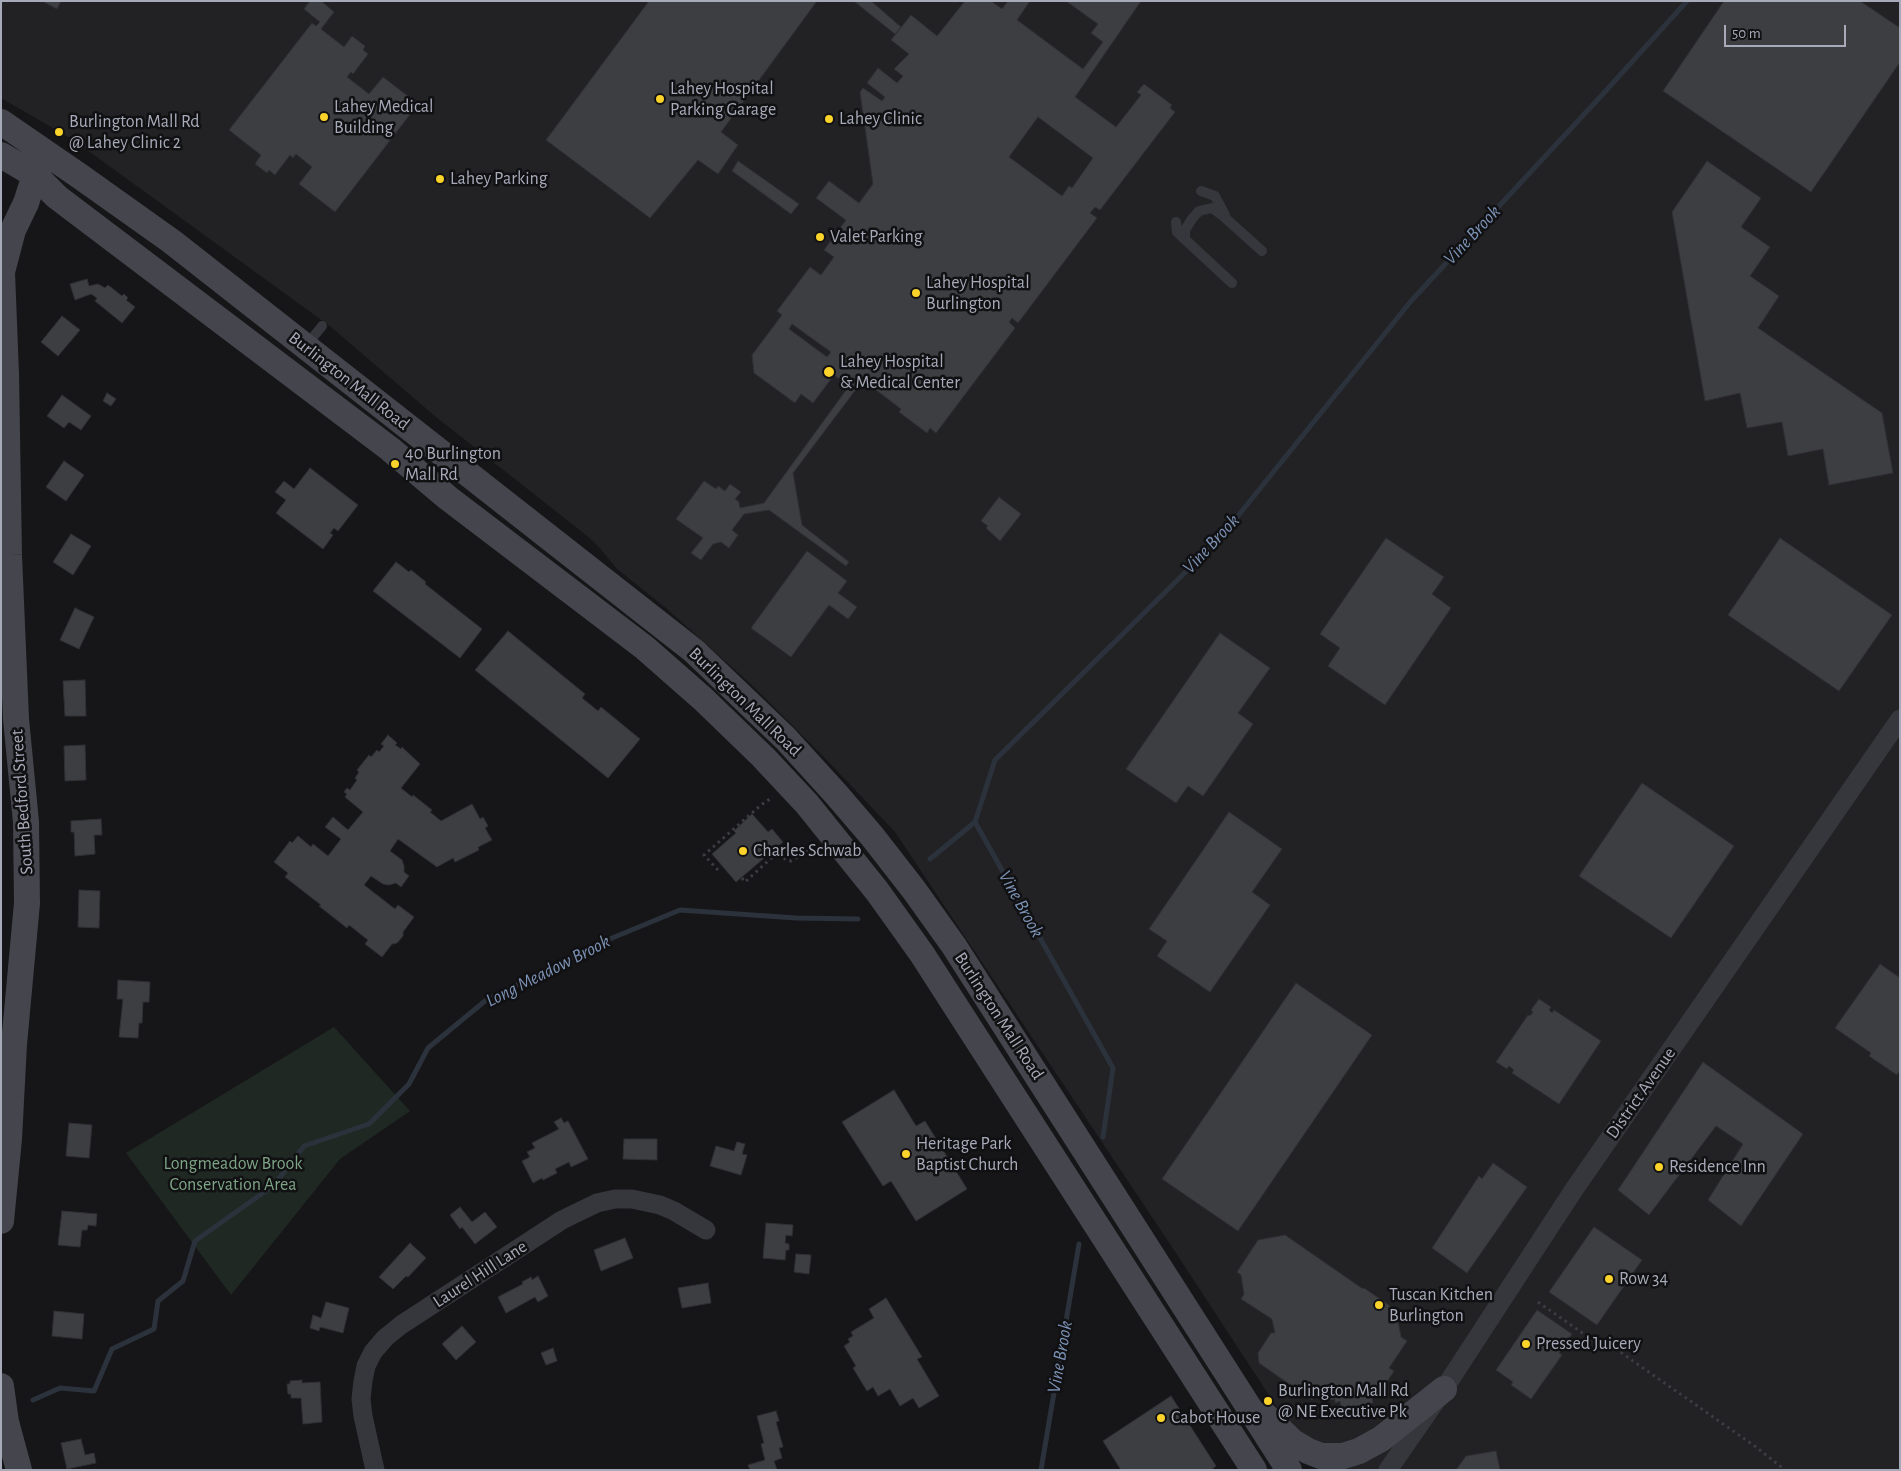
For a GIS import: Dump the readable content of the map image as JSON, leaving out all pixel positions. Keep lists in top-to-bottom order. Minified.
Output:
{"streets":{"main road":["Burlington Mall Road","South Bedford Street"],"street":["District Avenue","Laurel Hill Lane"]},"crossings":[["Burlington Mall Road","South Bedford Street"]],"water":["Vine Brook","Long Meadow Brook"],"parks":["Longmeadow Brook Conservation Area"],"places":["Lahey Hospital Parking Garage","Lahey Medical Building","Lahey Clinic","Burlington Mall Rd @ Lahey Clinic 2","Lahey Parking","Valet Parking","Lahey Hospital Burlington","Lahey Hospital & Medical Center","40 Burlington Mall Rd","Charles Schwab","Heritage Park Baptist Church","Residence Inn","Row 34","Tuscan Kitchen Burlington","Pressed Juicery","Burlington Mall Rd @ NE Executive Pk","Cabot House"],"scale_bar":"50 m"}
